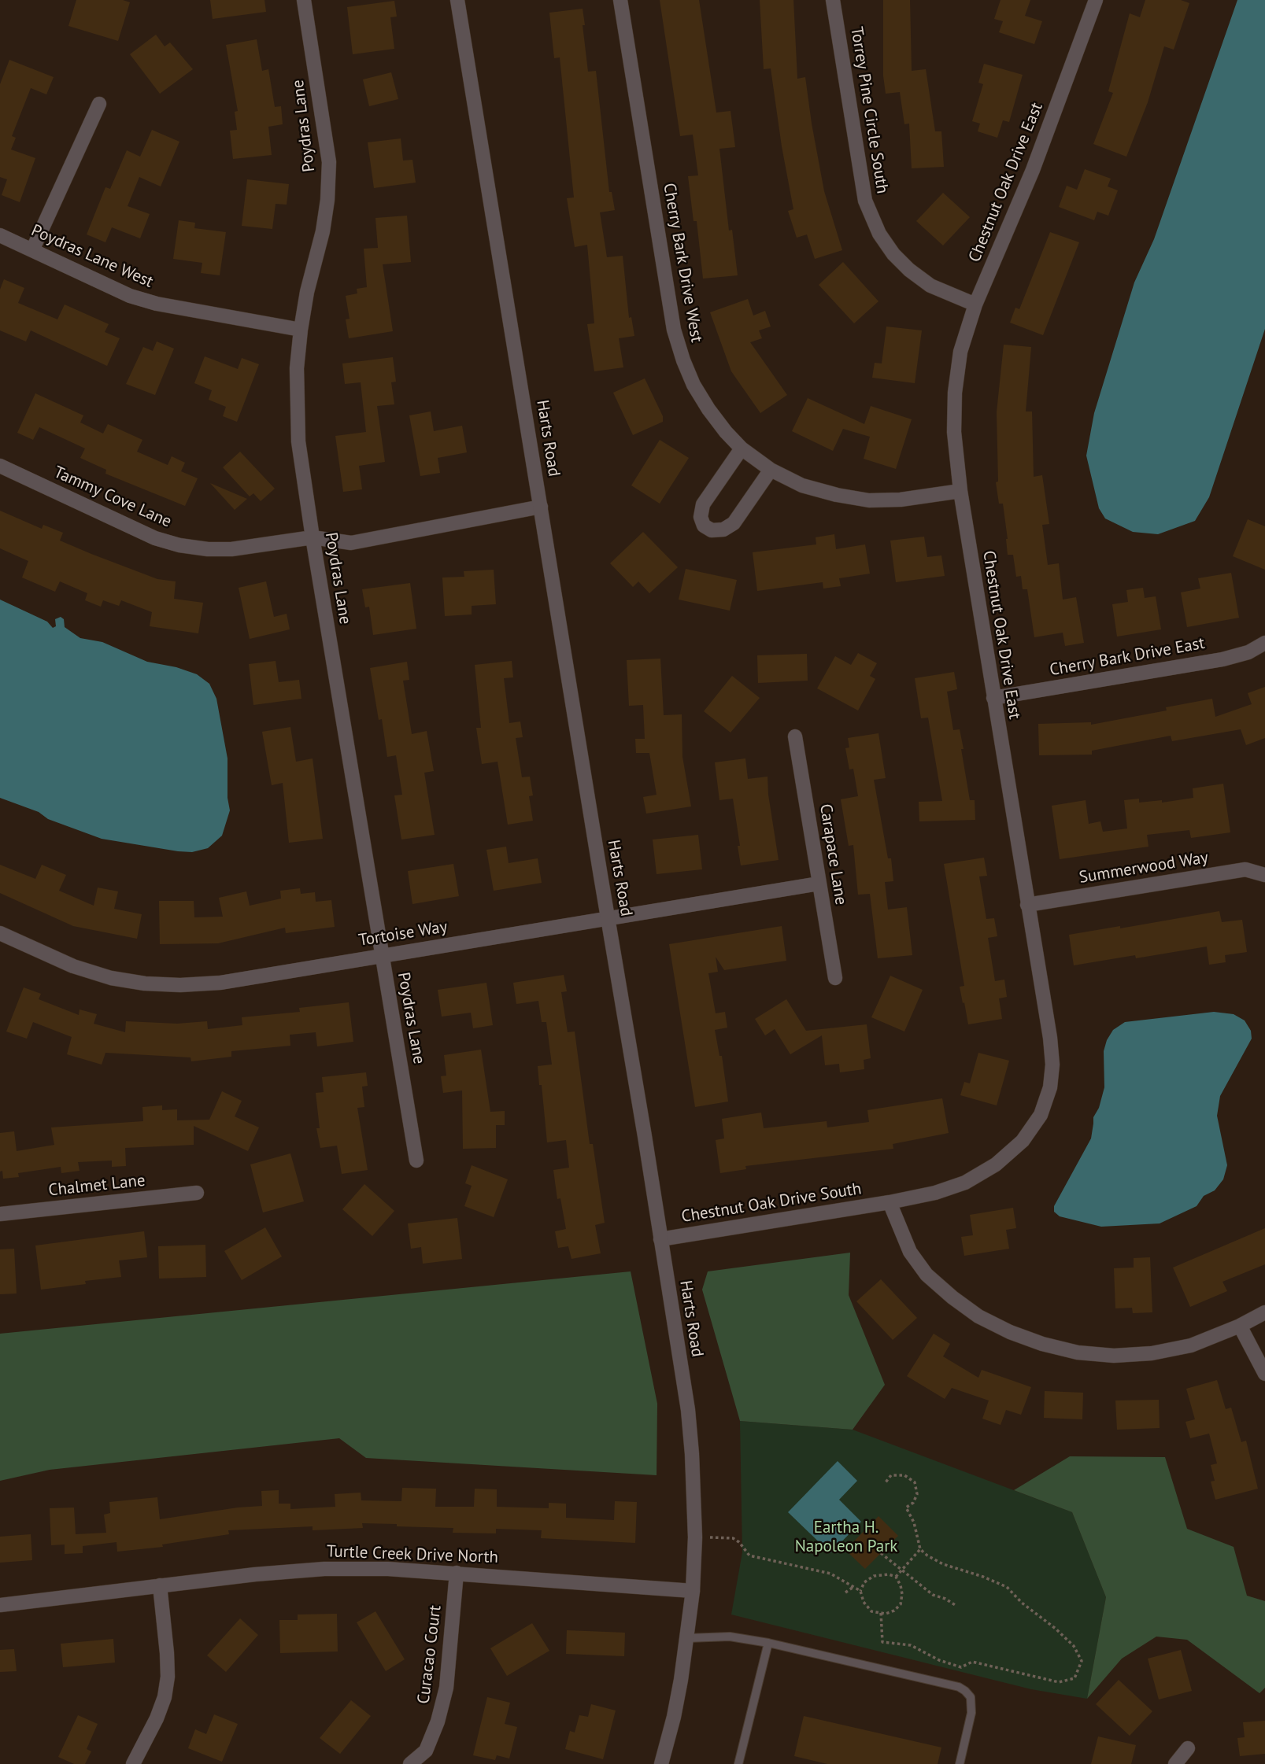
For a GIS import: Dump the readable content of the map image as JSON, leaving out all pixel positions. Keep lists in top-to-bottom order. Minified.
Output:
{"streets":{"street":["Torrey Pine Circle South","Poydras Lane","Chestnut Oak Drive East","Poydras Lane West","Cherry Bark Drive West","Harts Road","Tammy Cove Lane","Cherry Bark Drive East","Carapace Lane","Summerwood Way","Tortoise Way","Chalmet Lane","Chestnut Oak Drive South","Turtle Creek Drive North","Curacao Court"]},"crossings":[["Torrey Pine Circle South","Chestnut Oak Drive East"],["Poydras Lane","Poydras Lane West"],["Poydras Lane","Tammy Cove Lane"],["Poydras Lane","Tortoise Way"],["Chestnut Oak Drive East","Cherry Bark Drive West"],["Chestnut Oak Drive East","Cherry Bark Drive East"],["Chestnut Oak Drive East","Summerwood Way"],["Chestnut Oak Drive East","Chestnut Oak Drive South"],["Harts Road","Tammy Cove Lane"],["Harts Road","Tortoise Way"],["Harts Road","Chestnut Oak Drive South"],["Harts Road","Turtle Creek Drive North"],["Carapace Lane","Tortoise Way"],["Turtle Creek Drive North","Curacao Court"]],"parks":["Eartha H. Napoleon Park"]}
